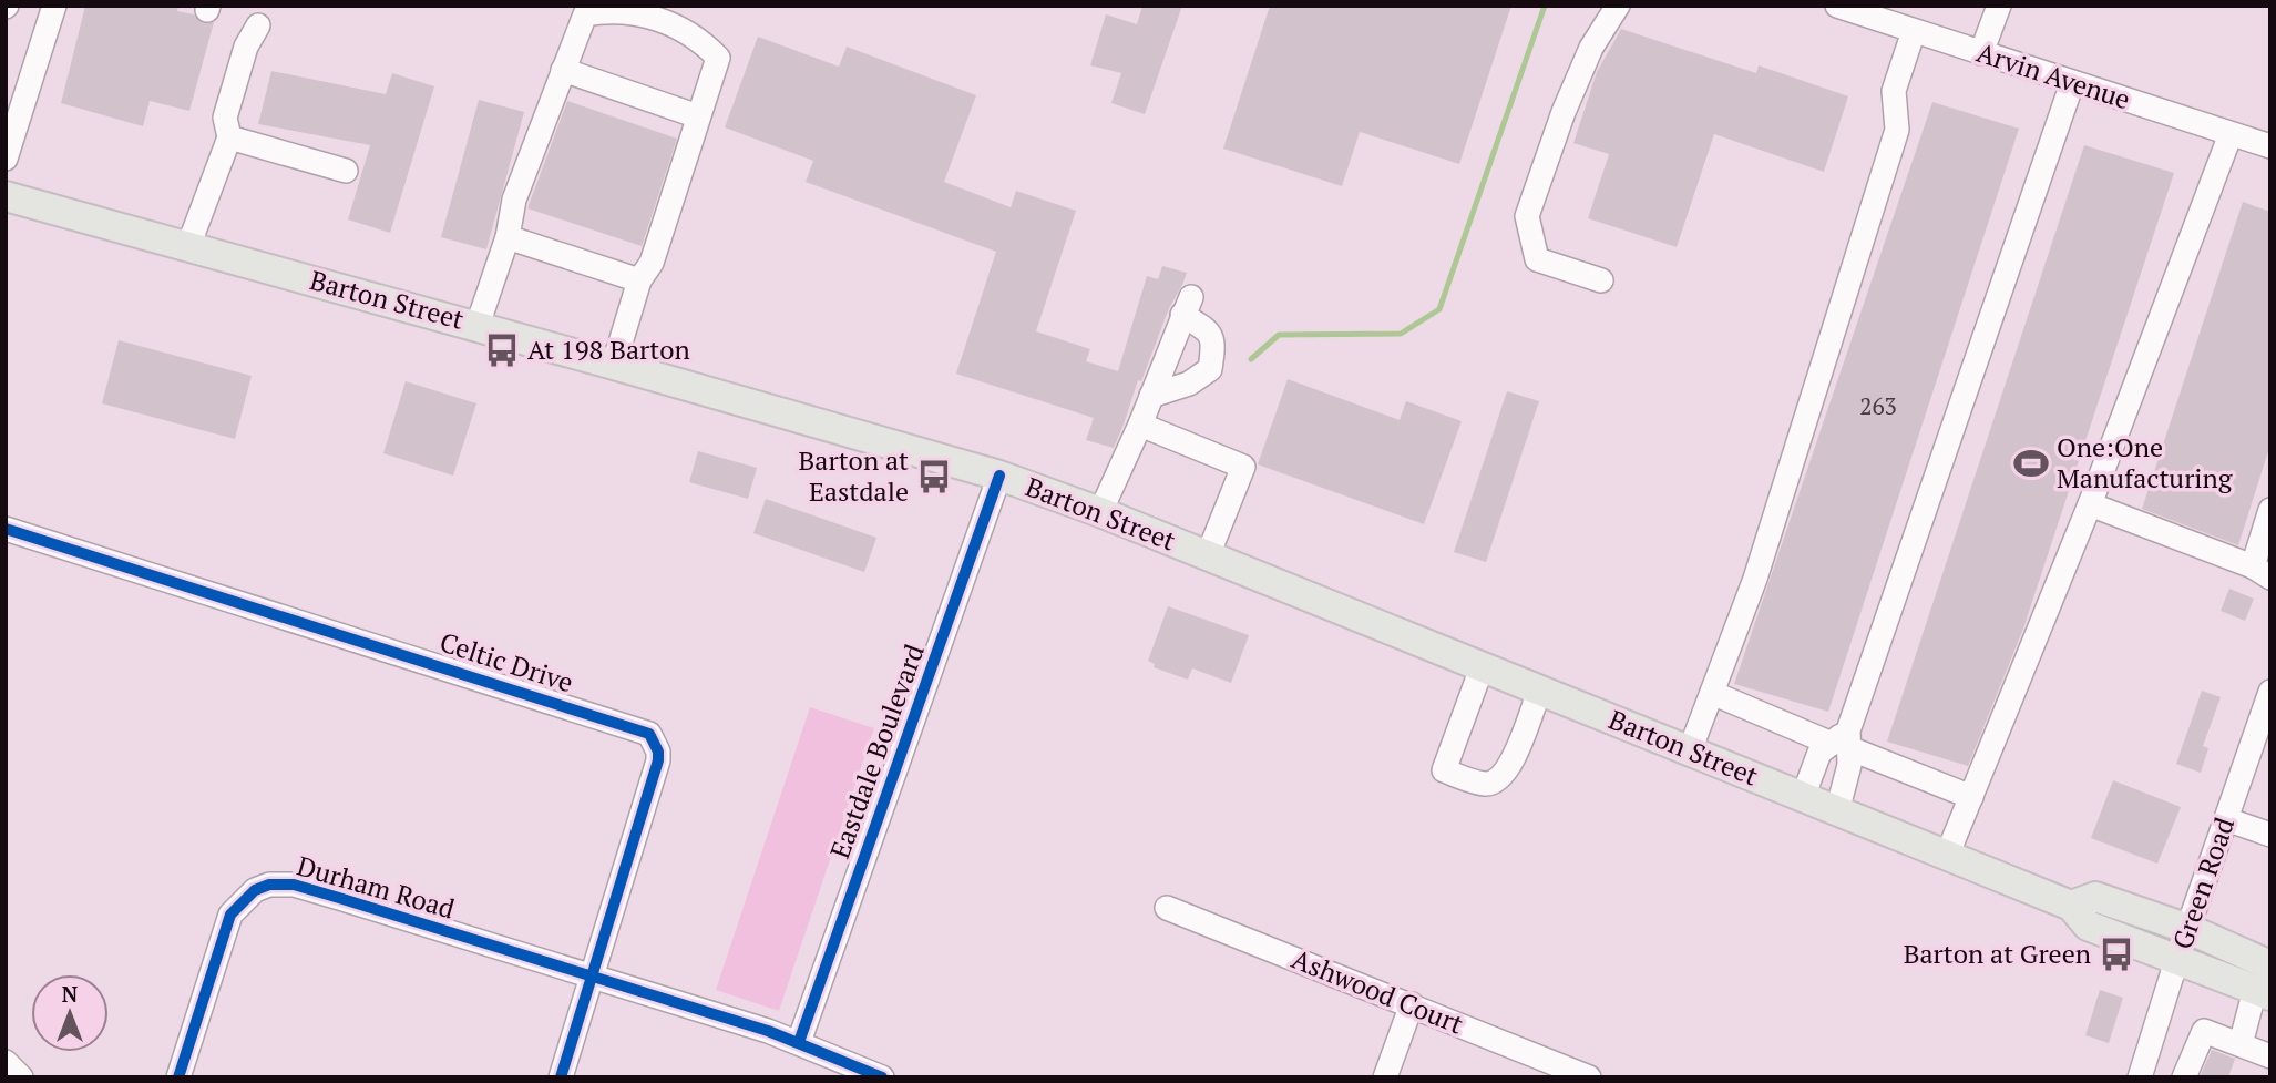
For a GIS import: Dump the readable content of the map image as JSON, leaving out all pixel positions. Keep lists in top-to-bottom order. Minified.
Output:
{"streets":{"main road":["Barton Street"],"street":["Arvin Avenue","Celtic Drive","Eastdale Boulevard","Green Road","Durham Road","Ashwood Court"]},"crossings":[["Barton Street","Eastdale Boulevard"],["Barton Street","Green Road"],["Celtic Drive","Durham Road"]],"places":{"bus stop":["At 198 Barton","Barton at Eastdale","Barton at Green"],"sports":["One:One Manufacturing"]},"house_numbers":["263"],"north":"top"}
